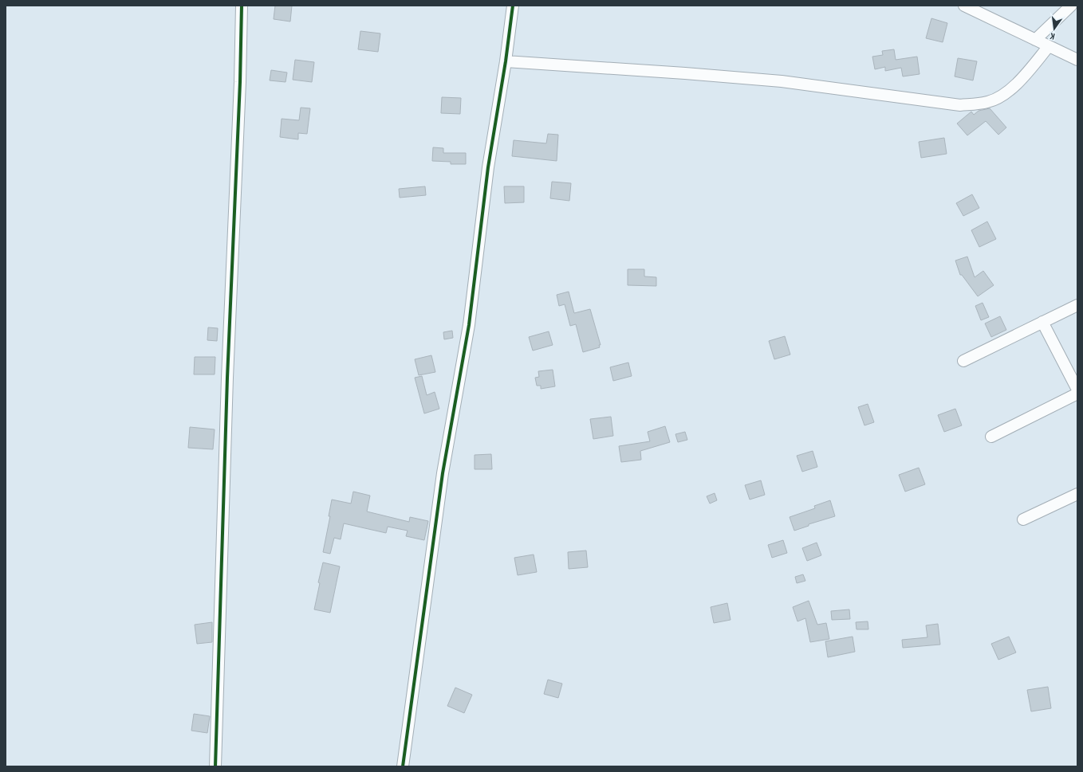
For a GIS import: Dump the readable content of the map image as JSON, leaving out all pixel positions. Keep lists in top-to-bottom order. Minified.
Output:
{"north":"bottom"}
